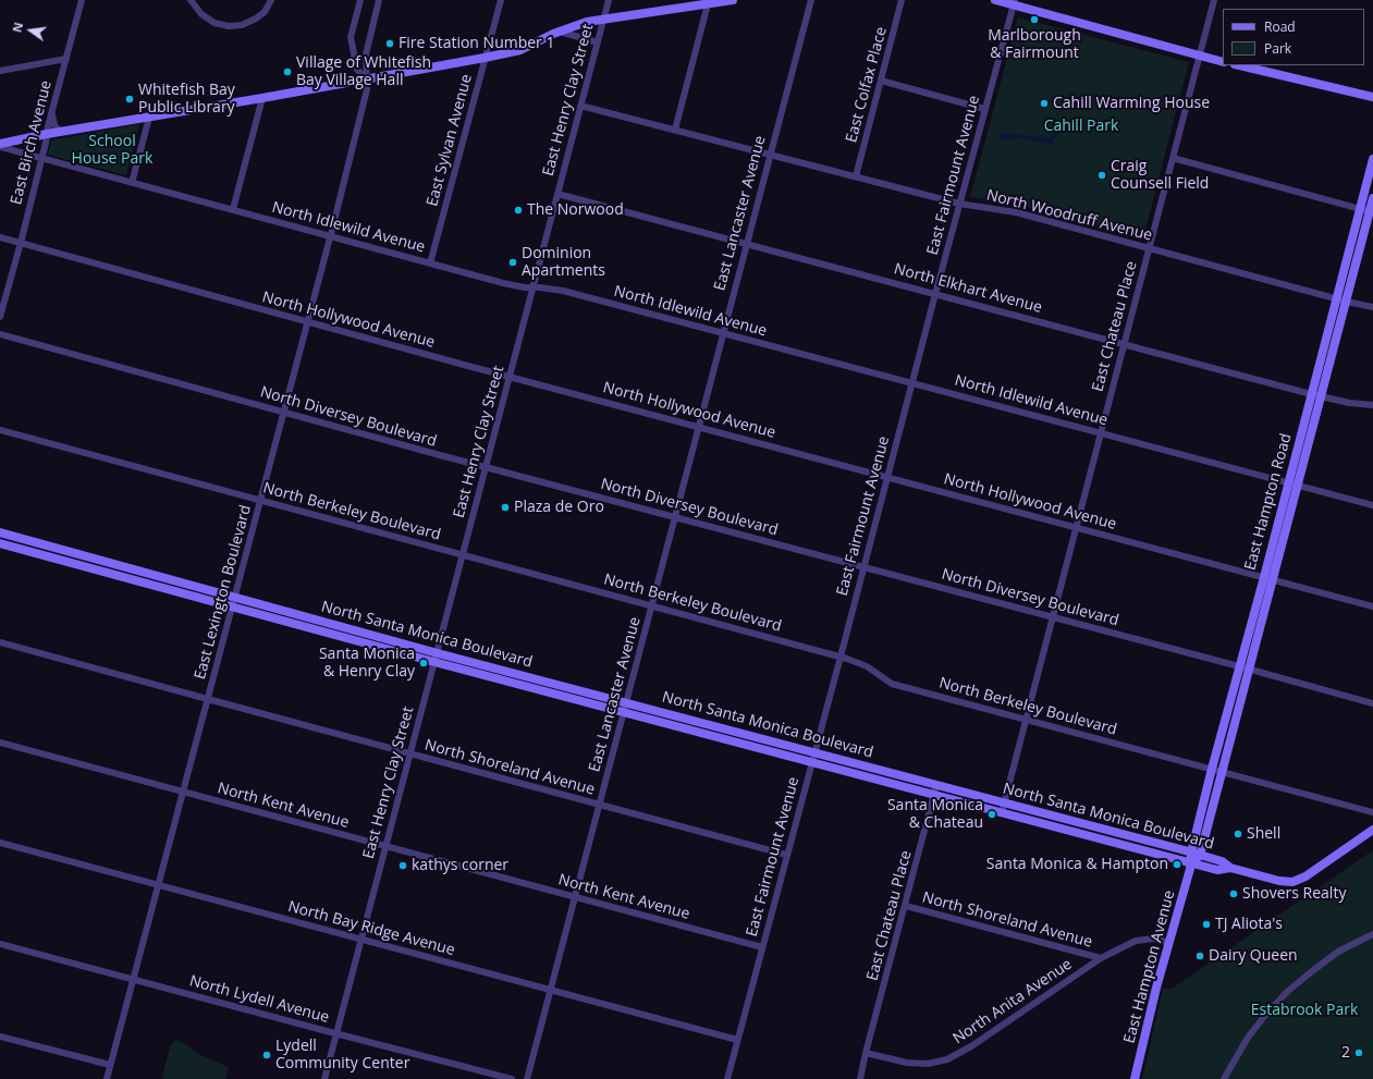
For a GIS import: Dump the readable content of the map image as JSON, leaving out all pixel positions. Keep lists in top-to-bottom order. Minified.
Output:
{"streets":{"street":["East Colfax Place","East Henry Clay Street","East Sylvan Avenue","East Birch Avenue","East Fairmount Avenue","East Lancaster Avenue","North Woodruff Avenue","North Idlewild Avenue","North Elkhart Avenue","North Hollywood Avenue","East Chateau Place","North Diversey Boulevard","East Hampton Road","North Berkeley Boulevard","East Lexington Boulevard","North Santa Monica Boulevard","North Shoreland Avenue","North Kent Avenue","North Bay Ridge Avenue","East Hampton Avenue","North Lydell Avenue","North Anita Avenue"]},"crossings":[["East Colfax Place","North Woodruff Avenue"],["East Henry Clay Street","North Woodruff Avenue"],["East Henry Clay Street","North Idlewild Avenue"],["East Henry Clay Street","North Elkhart Avenue"],["East Henry Clay Street","North Hollywood Avenue"],["East Henry Clay Street","North Diversey Boulevard"],["East Henry Clay Street","North Berkeley Boulevard"],["East Henry Clay Street","North Santa Monica Boulevard"],["East Henry Clay Street","North Shoreland Avenue"],["East Henry Clay Street","North Kent Avenue"],["East Henry Clay Street","North Bay Ridge Avenue"],["East Henry Clay Street","North Lydell Avenue"],["East Sylvan Avenue","North Idlewild Avenue"],["East Birch Avenue","North Idlewild Avenue"],["East Birch Avenue","North Hollywood Avenue"],["East Fairmount Avenue","North Woodruff Avenue"],["East Fairmount Avenue","North Idlewild Avenue"],["East Fairmount Avenue","North Elkhart Avenue"],["East Fairmount Avenue","North Hollywood Avenue"],["East Fairmount Avenue","North Diversey Boulevard"],["East Fairmount Avenue","North Berkeley Boulevard"],["East Fairmount Avenue","North Santa Monica Boulevard"],["East Fairmount Avenue","North Shoreland Avenue"],["East Fairmount Avenue","North Kent Avenue"],["East Fairmount Avenue","North Bay Ridge Avenue"],["East Lancaster Avenue","North Woodruff Avenue"],["East Lancaster Avenue","North Idlewild Avenue"],["East Lancaster Avenue","North Elkhart Avenue"],["East Lancaster Avenue","North Hollywood Avenue"],["East Lancaster Avenue","North Diversey Boulevard"],["East Lancaster Avenue","North Berkeley Boulevard"],["East Lancaster Avenue","North Santa Monica Boulevard"],["East Lancaster Avenue","North Shoreland Avenue"],["East Lancaster Avenue","North Kent Avenue"],["East Lancaster Avenue","North Bay Ridge Avenue"],["North Woodruff Avenue","East Chateau Place"],["North Woodruff Avenue","East Hampton Road"],["North Idlewild Avenue","East Chateau Place"],["North Idlewild Avenue","East Hampton Road"],["North Idlewild Avenue","East Lexington Boulevard"],["North Elkhart Avenue","East Chateau Place"],["North Elkhart Avenue","East Hampton Road"],["North Hollywood Avenue","East Chateau Place"],["North Hollywood Avenue","East Hampton Road"],["North Hollywood Avenue","East Lexington Boulevard"],["East Chateau Place","North Diversey Boulevard"],["East Chateau Place","North Berkeley Boulevard"],["East Chateau Place","North Santa Monica Boulevard"],["East Chateau Place","North Shoreland Avenue"],["East Chateau Place","North Anita Avenue"],["North Diversey Boulevard","East Hampton Road"],["North Diversey Boulevard","East Lexington Boulevard"],["East Hampton Road","North Berkeley Boulevard"],["East Hampton Road","North Santa Monica Boulevard"],["East Hampton Road","East Hampton Avenue"],["North Berkeley Boulevard","East Lexington Boulevard"],["East Lexington Boulevard","North Santa Monica Boulevard"],["East Lexington Boulevard","North Shoreland Avenue"],["East Lexington Boulevard","North Kent Avenue"],["East Lexington Boulevard","North Bay Ridge Avenue"],["East Lexington Boulevard","North Lydell Avenue"],["North Santa Monica Boulevard","East Hampton Avenue"],["North Shoreland Avenue","North Anita Avenue"],["East Hampton Avenue","North Anita Avenue"]],"parks":["Cahill Park","School House Park","Estabrook Park"],"places":["Marlborough & Fairmount","Fire Station Number 1","Village of Whitefish Bay Village Hall","Whitefish Bay Public Library","Cahill Warming House","Craig Counsell Field","The Norwood","Dominion Apartments","Plaza de Oro","Santa Monica & Henry Clay","Santa Monica & Chateau","Shell","Santa Monica & Hampton","kathys corner","Shovers Realty","TJ Aliota's","Dairy Queen","2","Lydell Community Center"],"legend":["Road","Park"],"north":"left"}
